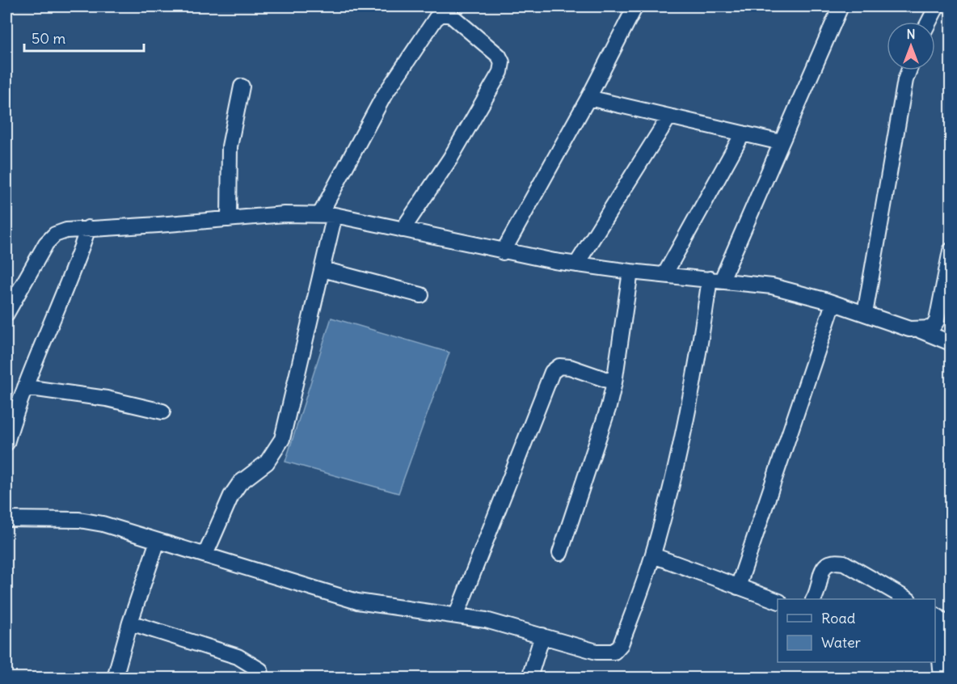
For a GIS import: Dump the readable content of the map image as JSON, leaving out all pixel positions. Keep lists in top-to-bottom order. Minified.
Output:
{"legend":["Road","Water"],"scale_bar":"50 m","north":"top"}
